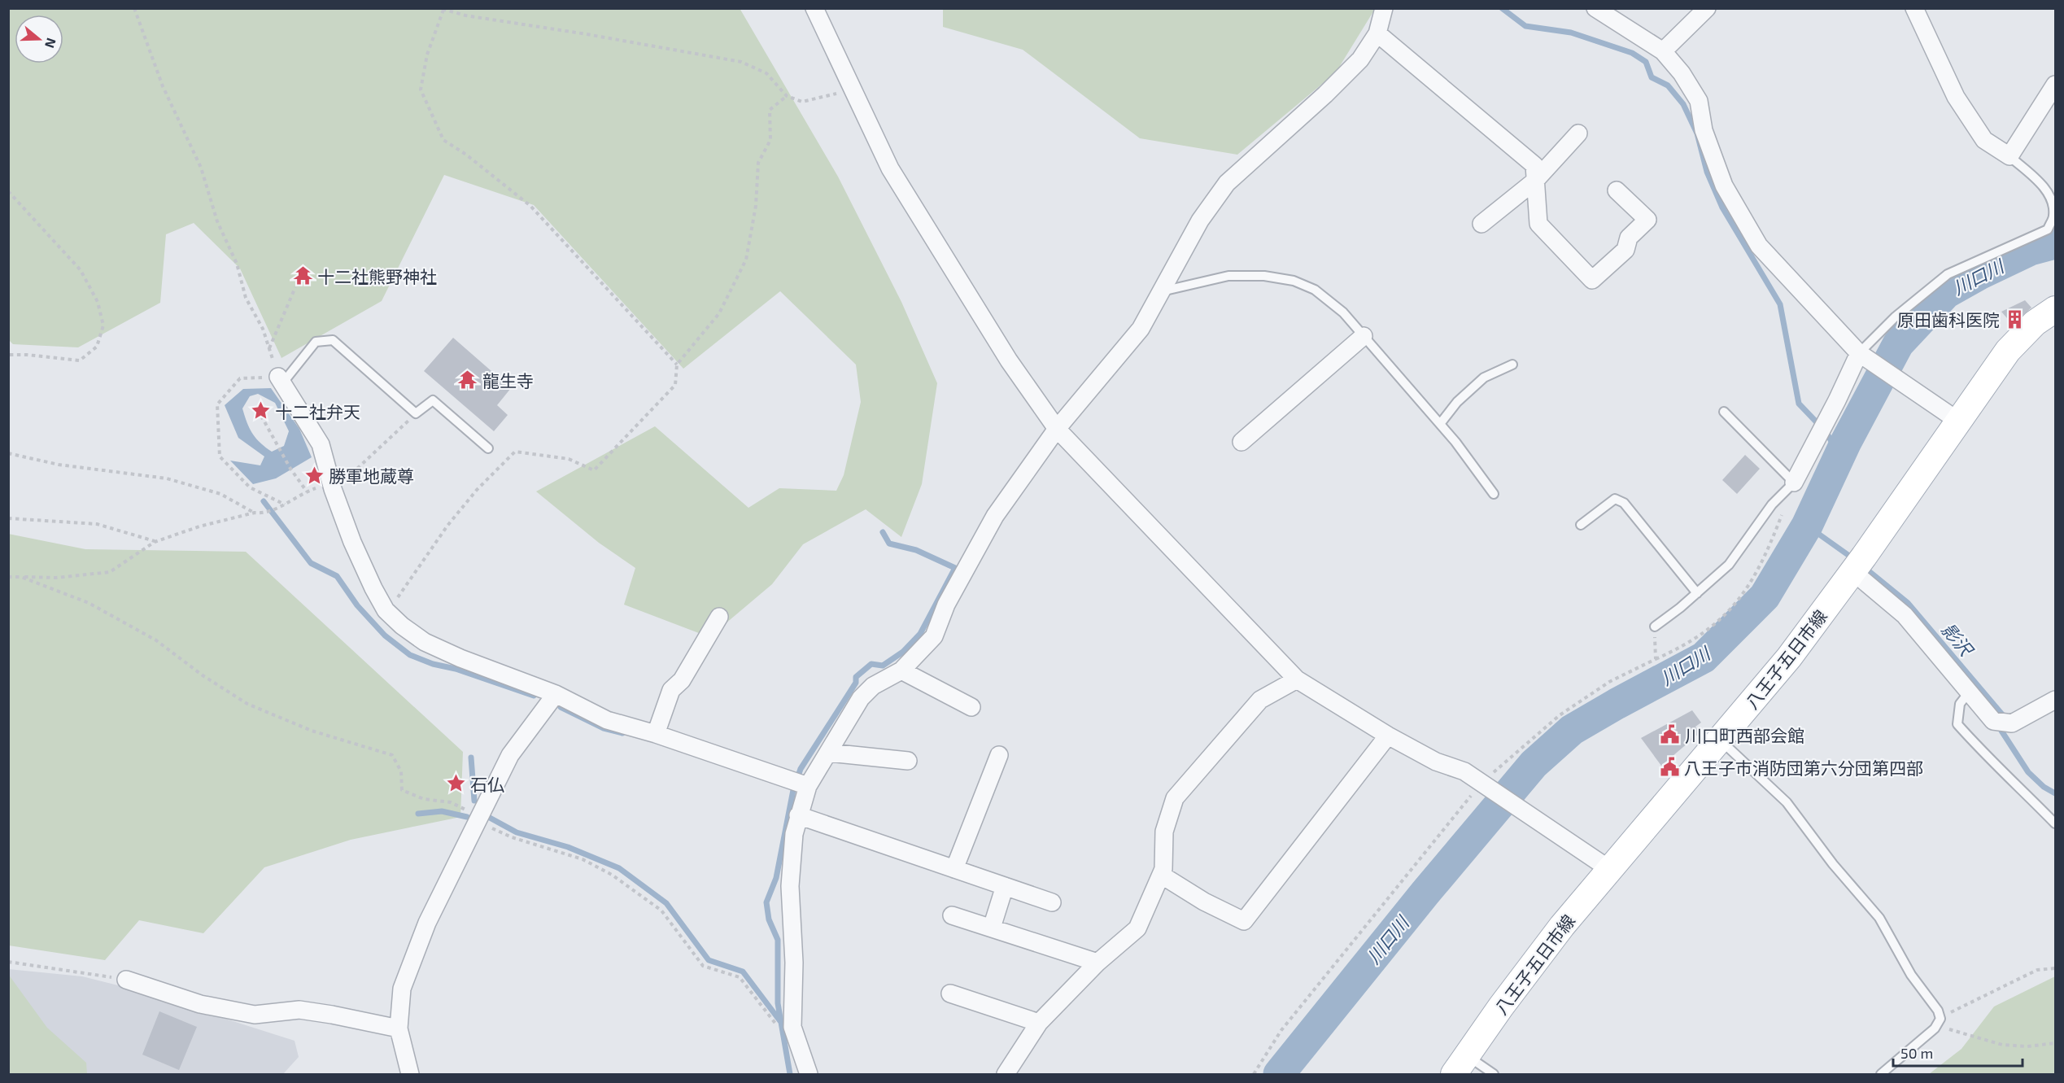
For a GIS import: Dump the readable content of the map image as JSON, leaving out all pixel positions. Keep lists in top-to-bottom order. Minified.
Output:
{"streets":{"main road":["八王子五日市線"]},"water":["川口川","影沢"],"places":{"temple":["十二社熊野神社","龍生寺"],"building":["原田歯科医院"],"place":["十二社弁天","勝軍地蔵尊","石仏"],"public building":["川口町西部会館","八王子市消防団第六分団第四部"]},"scale_bar":"50 m","north":"right"}
